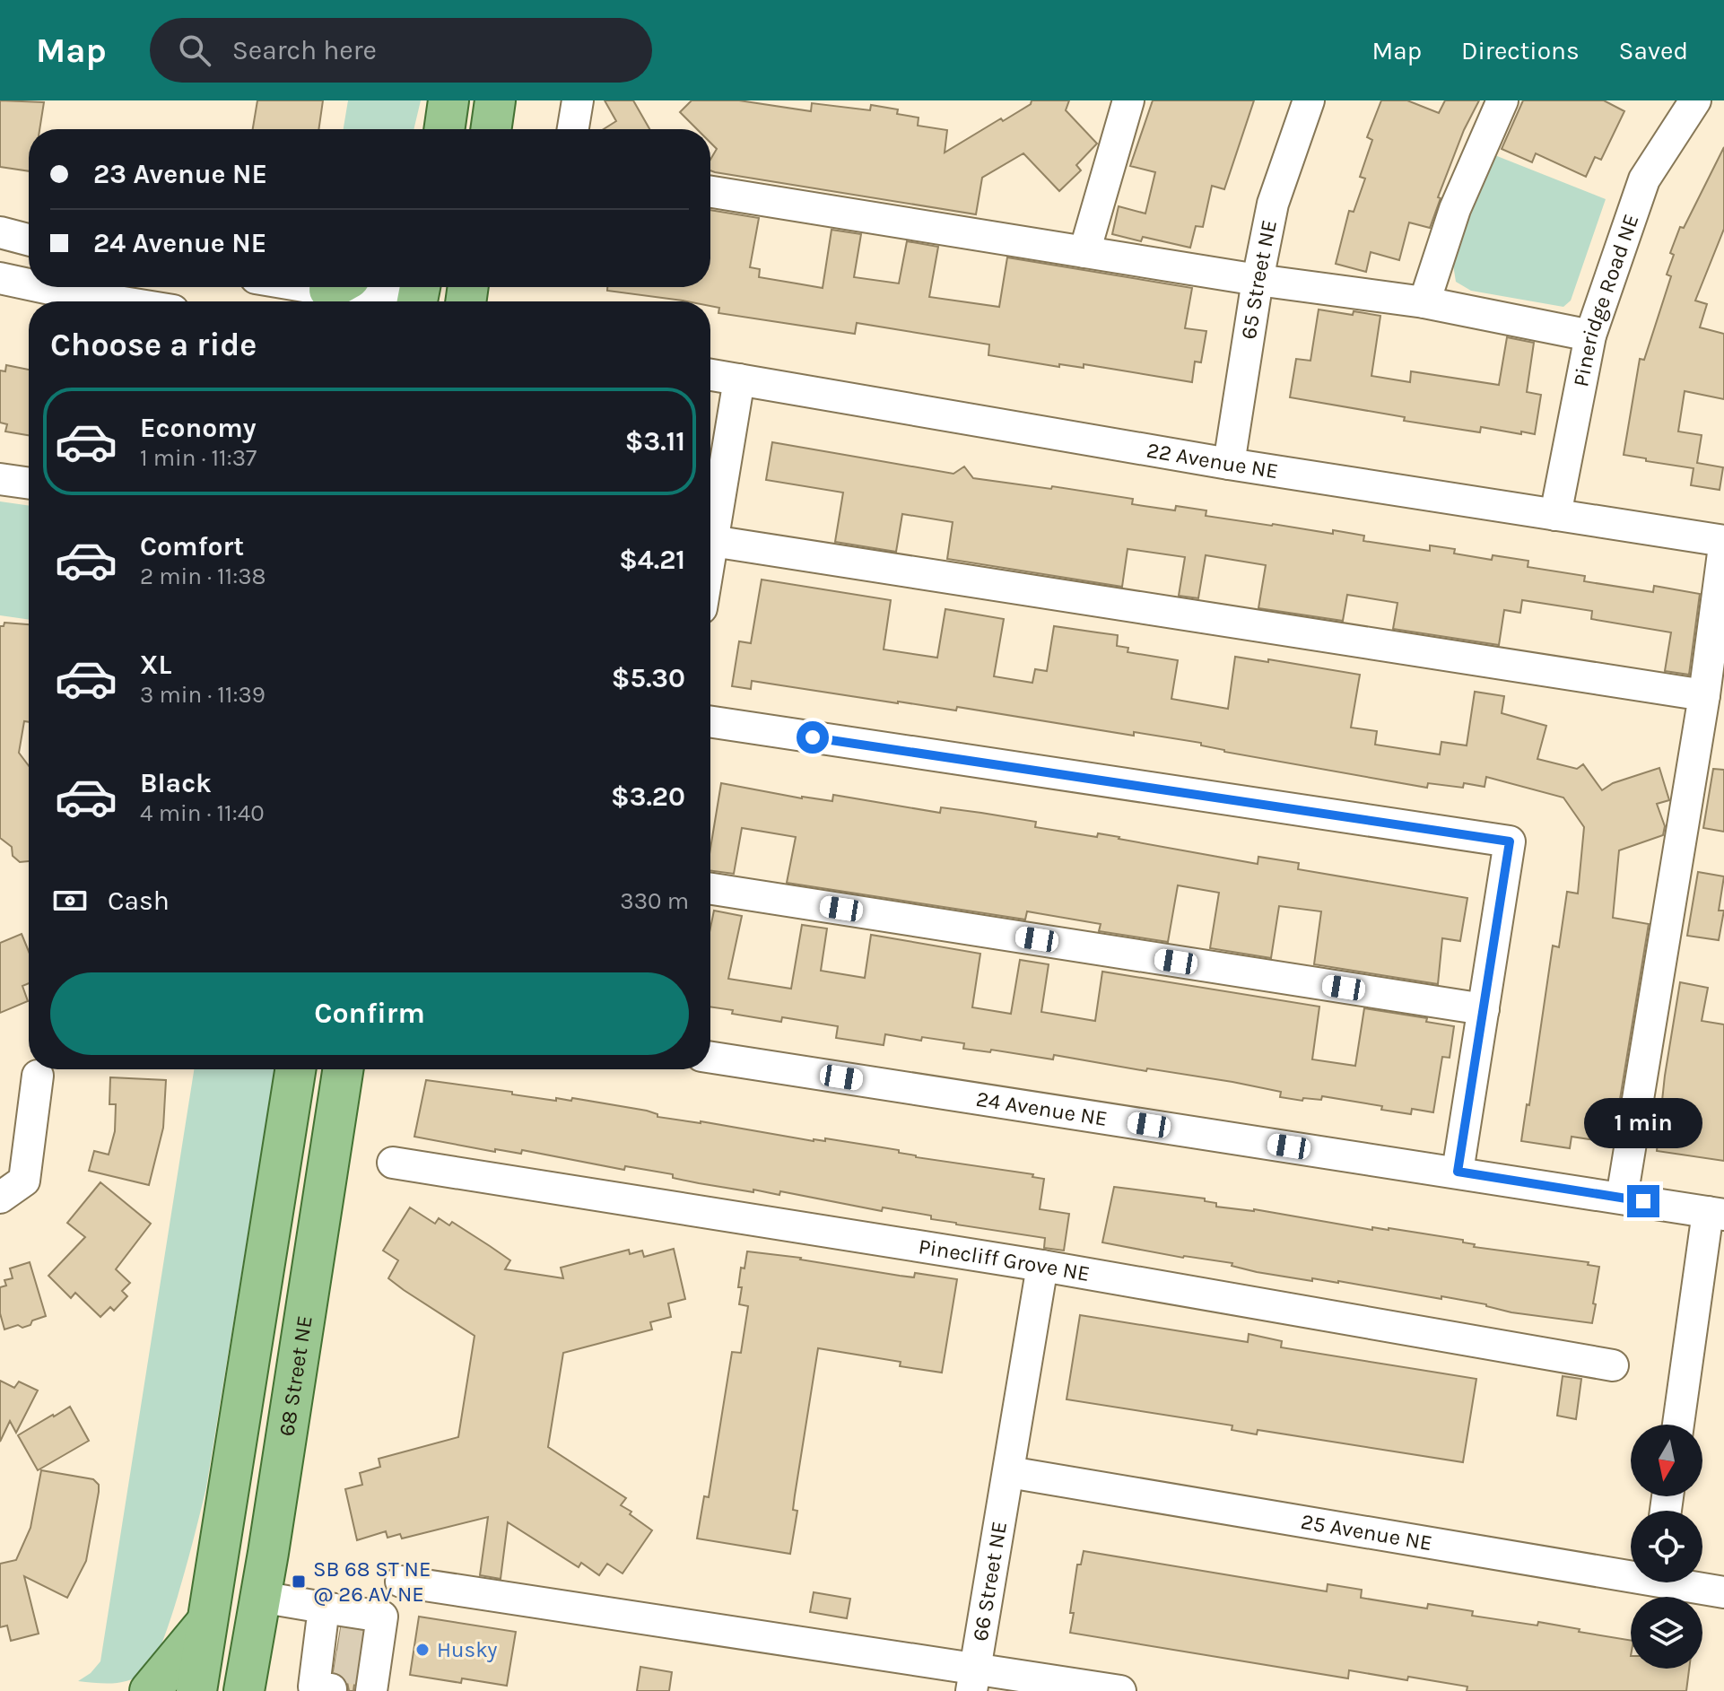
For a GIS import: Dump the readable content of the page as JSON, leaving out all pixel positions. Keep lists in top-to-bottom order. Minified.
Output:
{"streets":{"main road":["68 Street NE"],"street":["65 Street NE","Pineridge Road NE","22 Avenue NE","24 Avenue NE","Pinecliff Grove NE","25 Avenue NE","66 Street NE"]},"crossings":[["65 Street NE","22 Avenue NE"],["Pineridge Road NE","22 Avenue NE"],["Pinecliff Grove NE","66 Street NE"],["25 Avenue NE","66 Street NE"]],"places":{"transit":["SB 68 ST NE @ 26 AV NE"],"other":["Husky"]},"north":"bottom","page":{"header":"Map","search":"Search here","nav":["Map","Directions","Saved"],"banner":["23 Avenue NE","24 Avenue NE"],"heading":"Choose a ride","list":[{"name":"Economy","note":"1 min · 11:37","value":"$3.11"},{"name":"Comfort","note":"2 min · 11:38","value":"$4.21"},{"name":"XL","note":"3 min · 11:39","value":"$5.30"},{"name":"Black","note":"4 min · 11:40","value":"$3.20"}],"pay":["Cash","330 m"],"buttons":"Confirm","bubble":"1 min"}}
